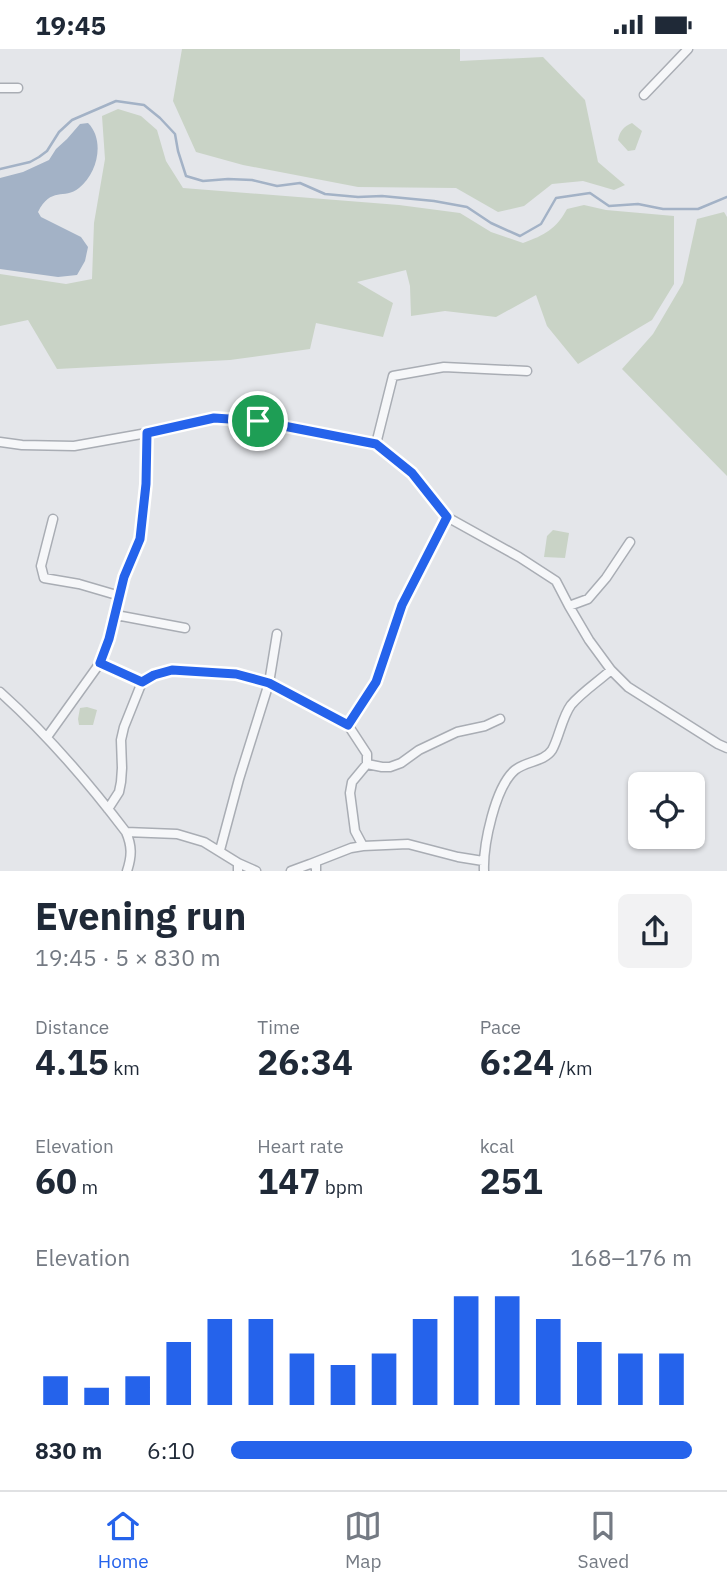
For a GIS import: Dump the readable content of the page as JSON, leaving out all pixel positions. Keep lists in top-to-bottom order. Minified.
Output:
{"page":{"status":"19:45","heading":["Evening run","19:45 · 5 × 830 m"],"stats":[["Distance","4.15 km"],["Time","26:34"],["Pace","6:24 /km"],["Elevation","60 m"],["Heart rate","147 bpm"],["kcal","251"]],"chart":["Elevation","168–176 m"],"list":[{"name":"830 m","note":"6:10"}],"tabs":["Home","Map","Saved"]}}
